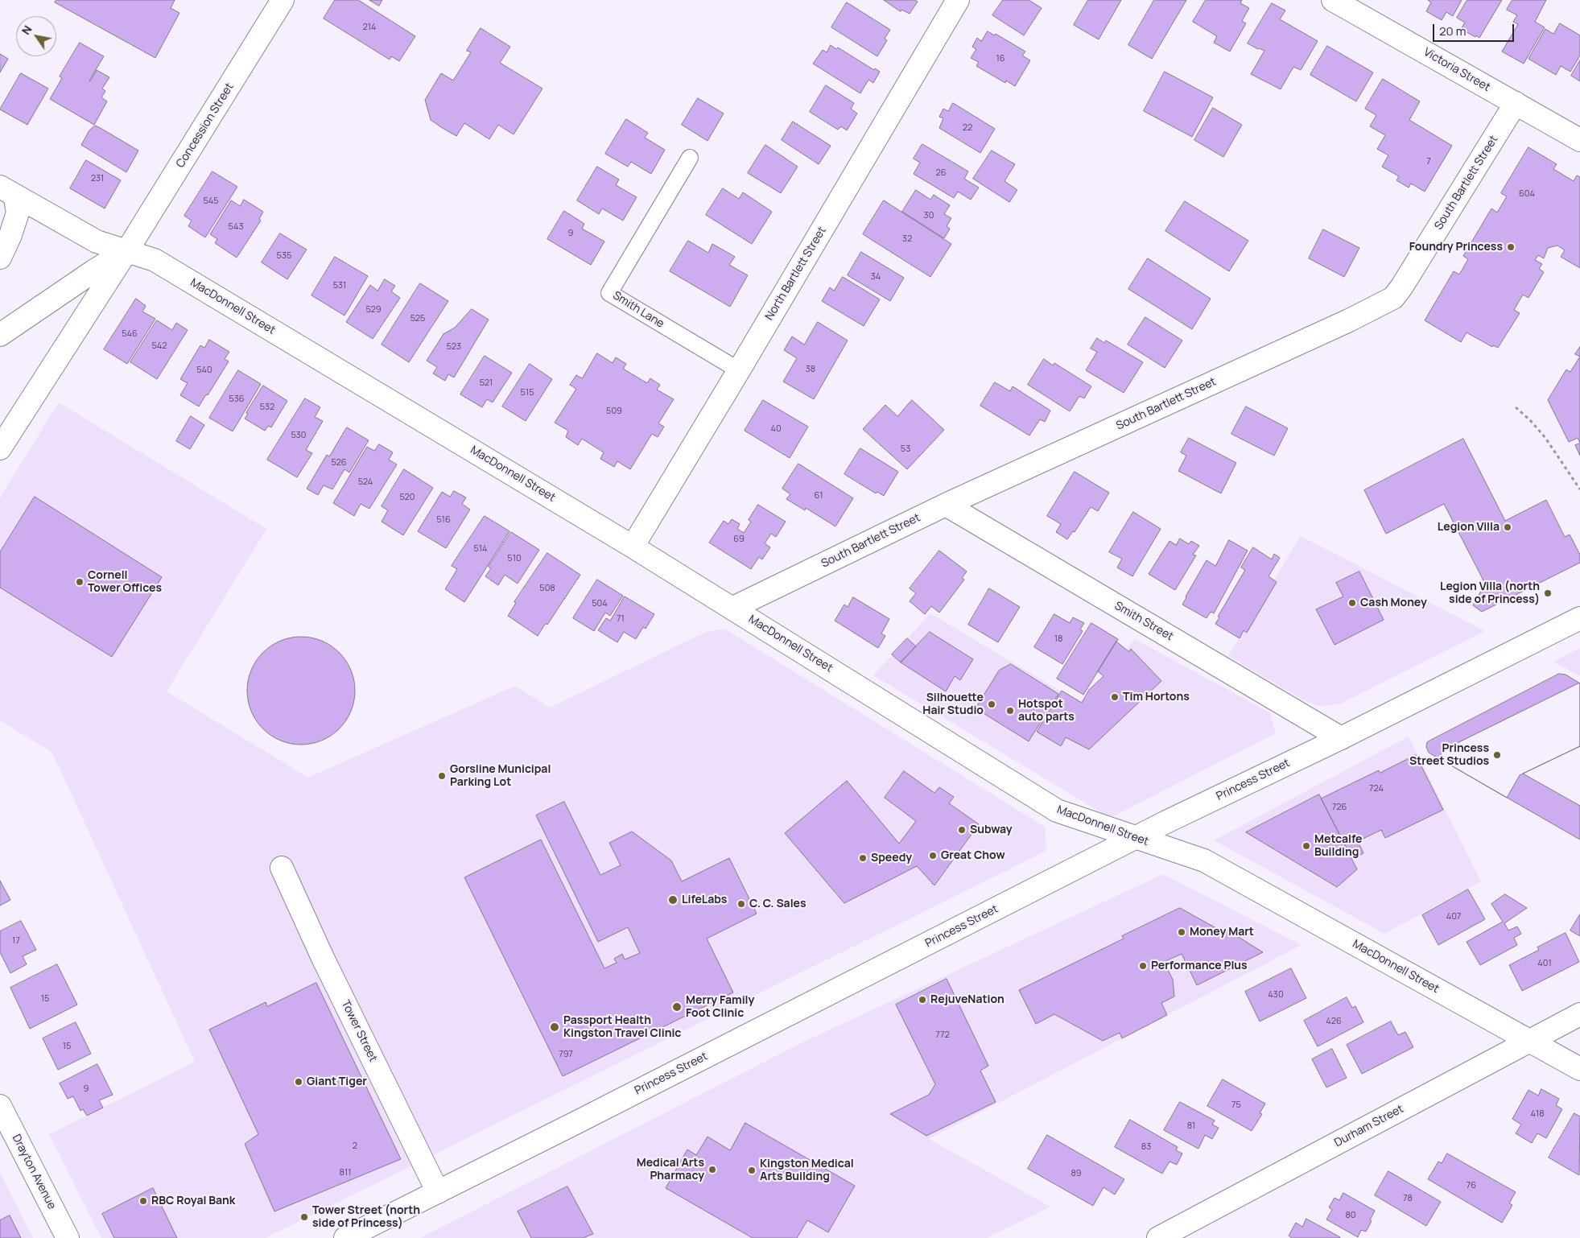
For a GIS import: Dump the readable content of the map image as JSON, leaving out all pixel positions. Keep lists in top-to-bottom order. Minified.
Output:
{"streets":{"street":["Victoria Street","Concession Street","South Bartlett Street","North Bartlett Street","MacDonnell Street","Smith Street","Princess Street","Tower Street","Durham Street","Drayton Avenue"],"lane":["Smith Lane"]},"crossings":[["Victoria Street","South Bartlett Street"],["Concession Street","MacDonnell Street"],["South Bartlett Street","MacDonnell Street"],["South Bartlett Street","Smith Street"],["North Bartlett Street","MacDonnell Street"],["North Bartlett Street","Smith Lane"],["MacDonnell Street","Princess Street"],["MacDonnell Street","Durham Street"],["Smith Street","Princess Street"],["Princess Street","Tower Street"]],"places":["Foundry Princess","Legion Villa","Cornell Tower Offices","Legion Villa (north side of Princess)","Cash Money","Tim Hortons","Silhouette Hair Studio","Hotspot auto parts","Princess Street Studios","Gorsline Municipal Parking Lot","Subway","Metcalfe Building","Great Chow","Speedy","LifeLabs","C. C. Sales","Money Mart","Performance Plus","RejuveNation","Merry Family Foot Clinic","Passport Health Kingston Travel Clinic","Giant Tiger","Medical Arts Pharmacy","Kingston Medical Arts Building","RBC Royal Bank","Tower Street (north side of Princess)"],"house_numbers":["214","16","22","7","26","231","604","545","30","543","9","32","535","34","531","529","525","546","542","523","38","540","521","515","536","532","509","40","530","53","526","524","61","520","516","69","514","510","508","504","71","18","724","726","407","17","401","430","15","426","772","15","797","9","75","418","81","2","83","811","89","76","78","80"],"scale_bar":"20 m","north":"top left"}
